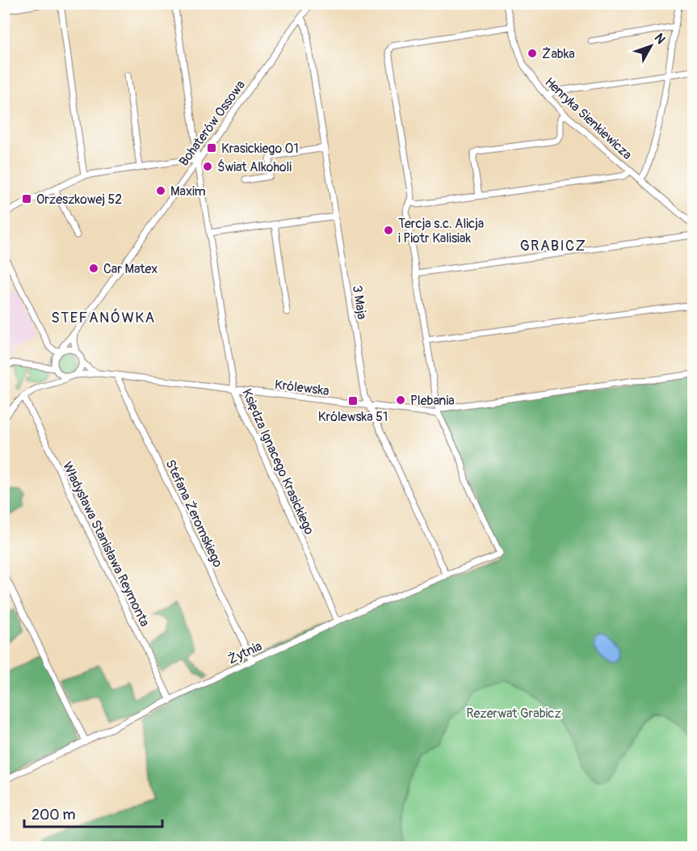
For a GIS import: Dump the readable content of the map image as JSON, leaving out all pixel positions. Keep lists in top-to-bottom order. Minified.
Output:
{"streets":{"street":["Henryka Sienkiewicza","Bohaterów Ossowa","3 Maja","Królewska","Księdza Ignacego Krasickiego","Stefana Żeromskiego","Władysława Stanisława Reymonta","Żytnia"]},"crossings":[["Bohaterów Ossowa","3 Maja"],["Bohaterów Ossowa","Królewska"],["Bohaterów Ossowa","Księdza Ignacego Krasickiego"],["3 Maja","Królewska"],["3 Maja","Żytnia"],["Królewska","Księdza Ignacego Krasickiego"],["Królewska","Stefana Żeromskiego"],["Królewska","Żytnia"],["Księdza Ignacego Krasickiego","Żytnia"],["Stefana Żeromskiego","Żytnia"],["Władysława Stanisława Reymonta","Żytnia"]],"districts":["GRABICZ","STEFANÓWKA"],"parks":["Rezerwat Grabicz"],"places":{"other":["Żabka","Świat Alkoholi","Maxim","Tercja s.c. Alicja i Piotr Kalisiak","Car Matex","Plebania"],"transit":["Krasickiego 01","Orzeszkowej 52","Królewska 51"]},"scale_bar":"200 m","north":"top right"}
